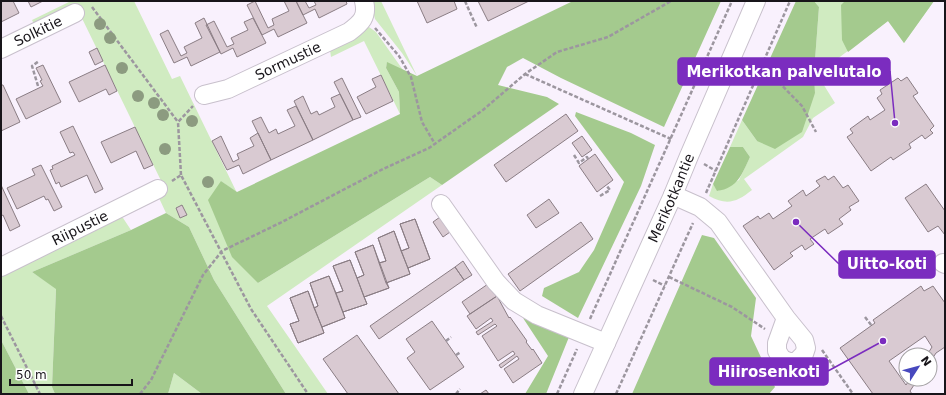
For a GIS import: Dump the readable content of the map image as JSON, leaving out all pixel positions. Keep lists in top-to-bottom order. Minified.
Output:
{"streets":{"street":["Solkitie","Sormustie","Merikotkantie","Riipustie"]},"places":["Merikotkan palvelutalo","Uitto-koti","Hiirosenkoti"],"scale_bar":"50 m","north":"top right"}
